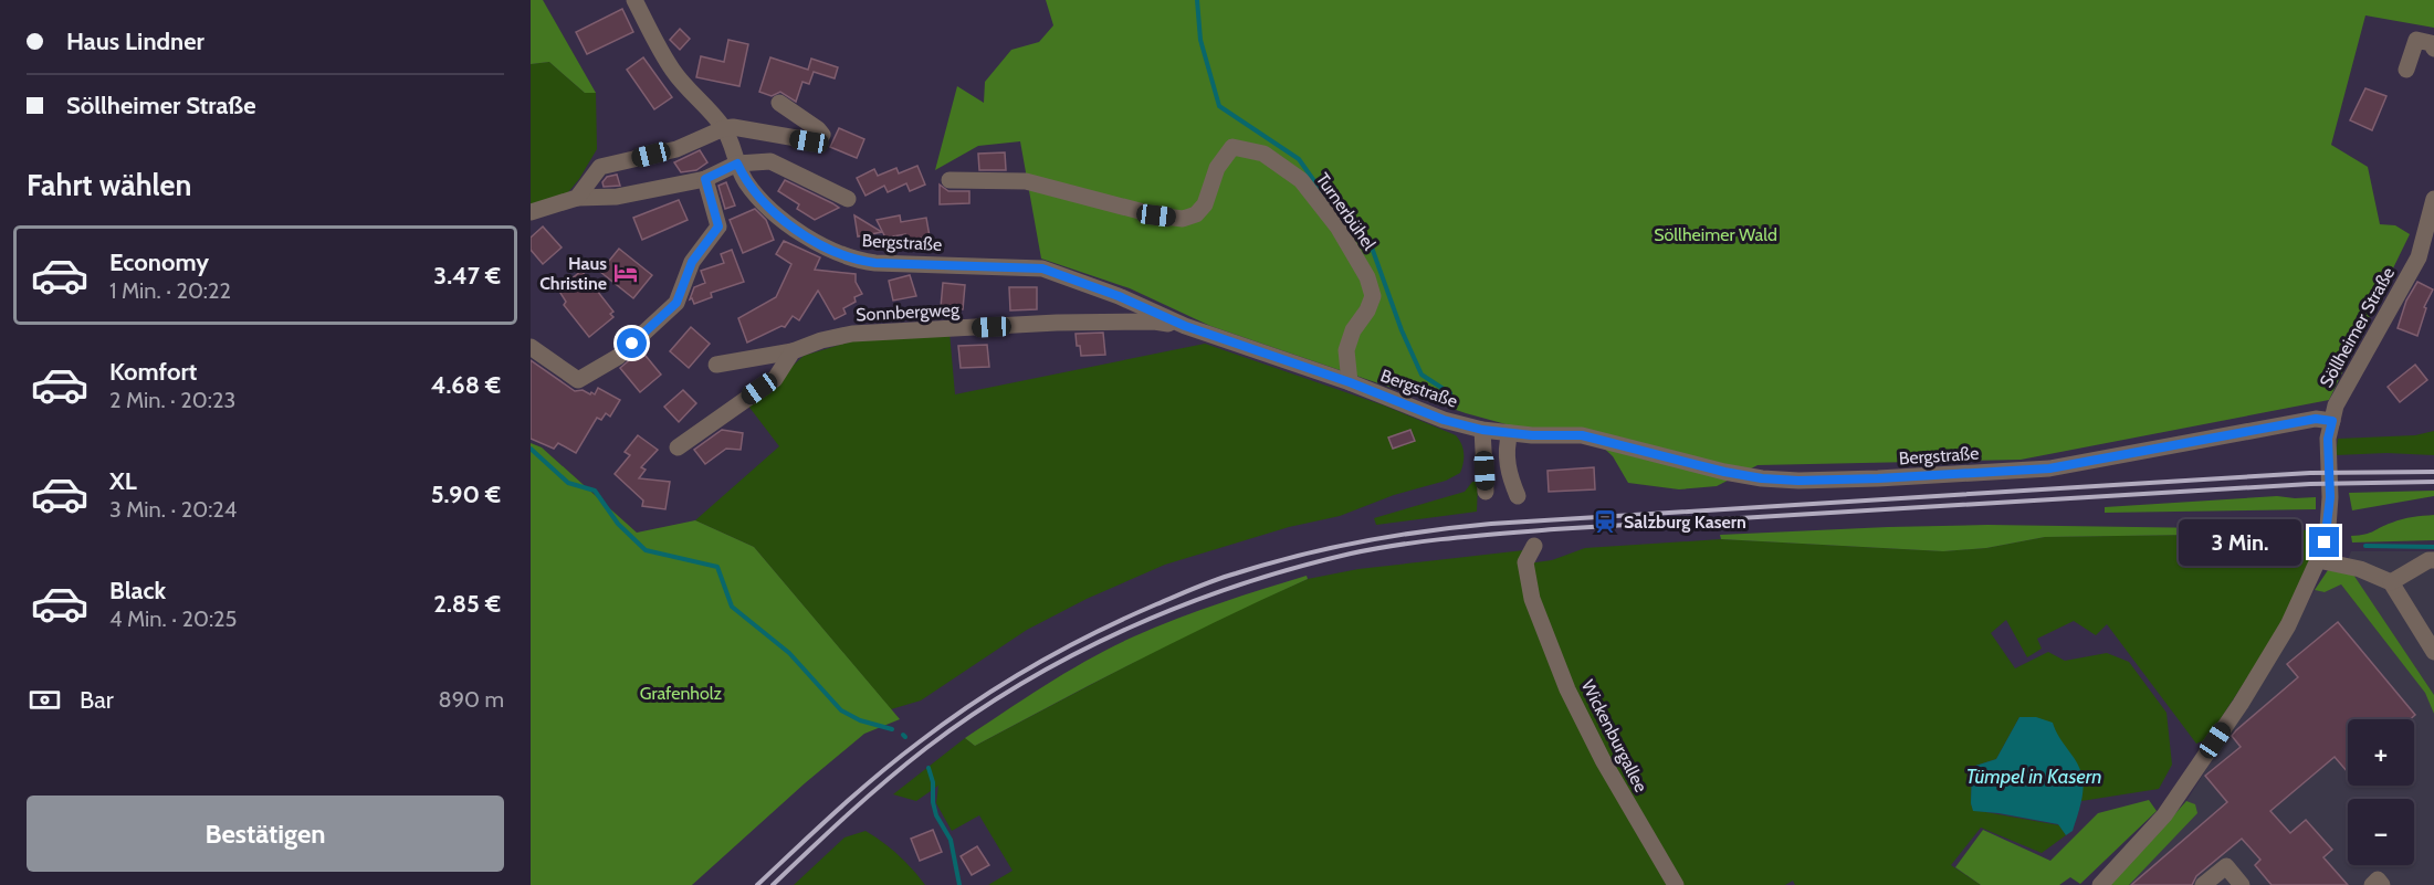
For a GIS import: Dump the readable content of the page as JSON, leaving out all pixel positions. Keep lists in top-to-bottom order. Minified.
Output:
{"streets":{"street":["Turnerbühel","Bergstraße","Sonnbergweg","Söllheimer Straße","Wickenburgallee"]},"crossings":[["Turnerbühel","Bergstraße"],["Bergstraße","Sonnbergweg"],["Bergstraße","Söllheimer Straße"]],"water":["Tümpel in Kasern"],"parks":["Söllheimer Wald","Grafenholz"],"places":{"hotel":["Haus Christine"],"station":["Salzburg Kasern"]},"page":{"banner":["Haus Lindner","Söllheimer Straße"],"heading":"Fahrt wählen","list":[{"name":"Economy","note":"1 Min. · 20:22","value":"3.47 €"},{"name":"Komfort","note":"2 Min. · 20:23","value":"4.68 €"},{"name":"XL","note":"3 Min. · 20:24","value":"5.90 €"},{"name":"Black","note":"4 Min. · 20:25","value":"2.85 €"}],"bubble":"3 Min.","pay":["Bar","890 m"],"map_buttons":["+","−"],"buttons":"Bestätigen"}}
